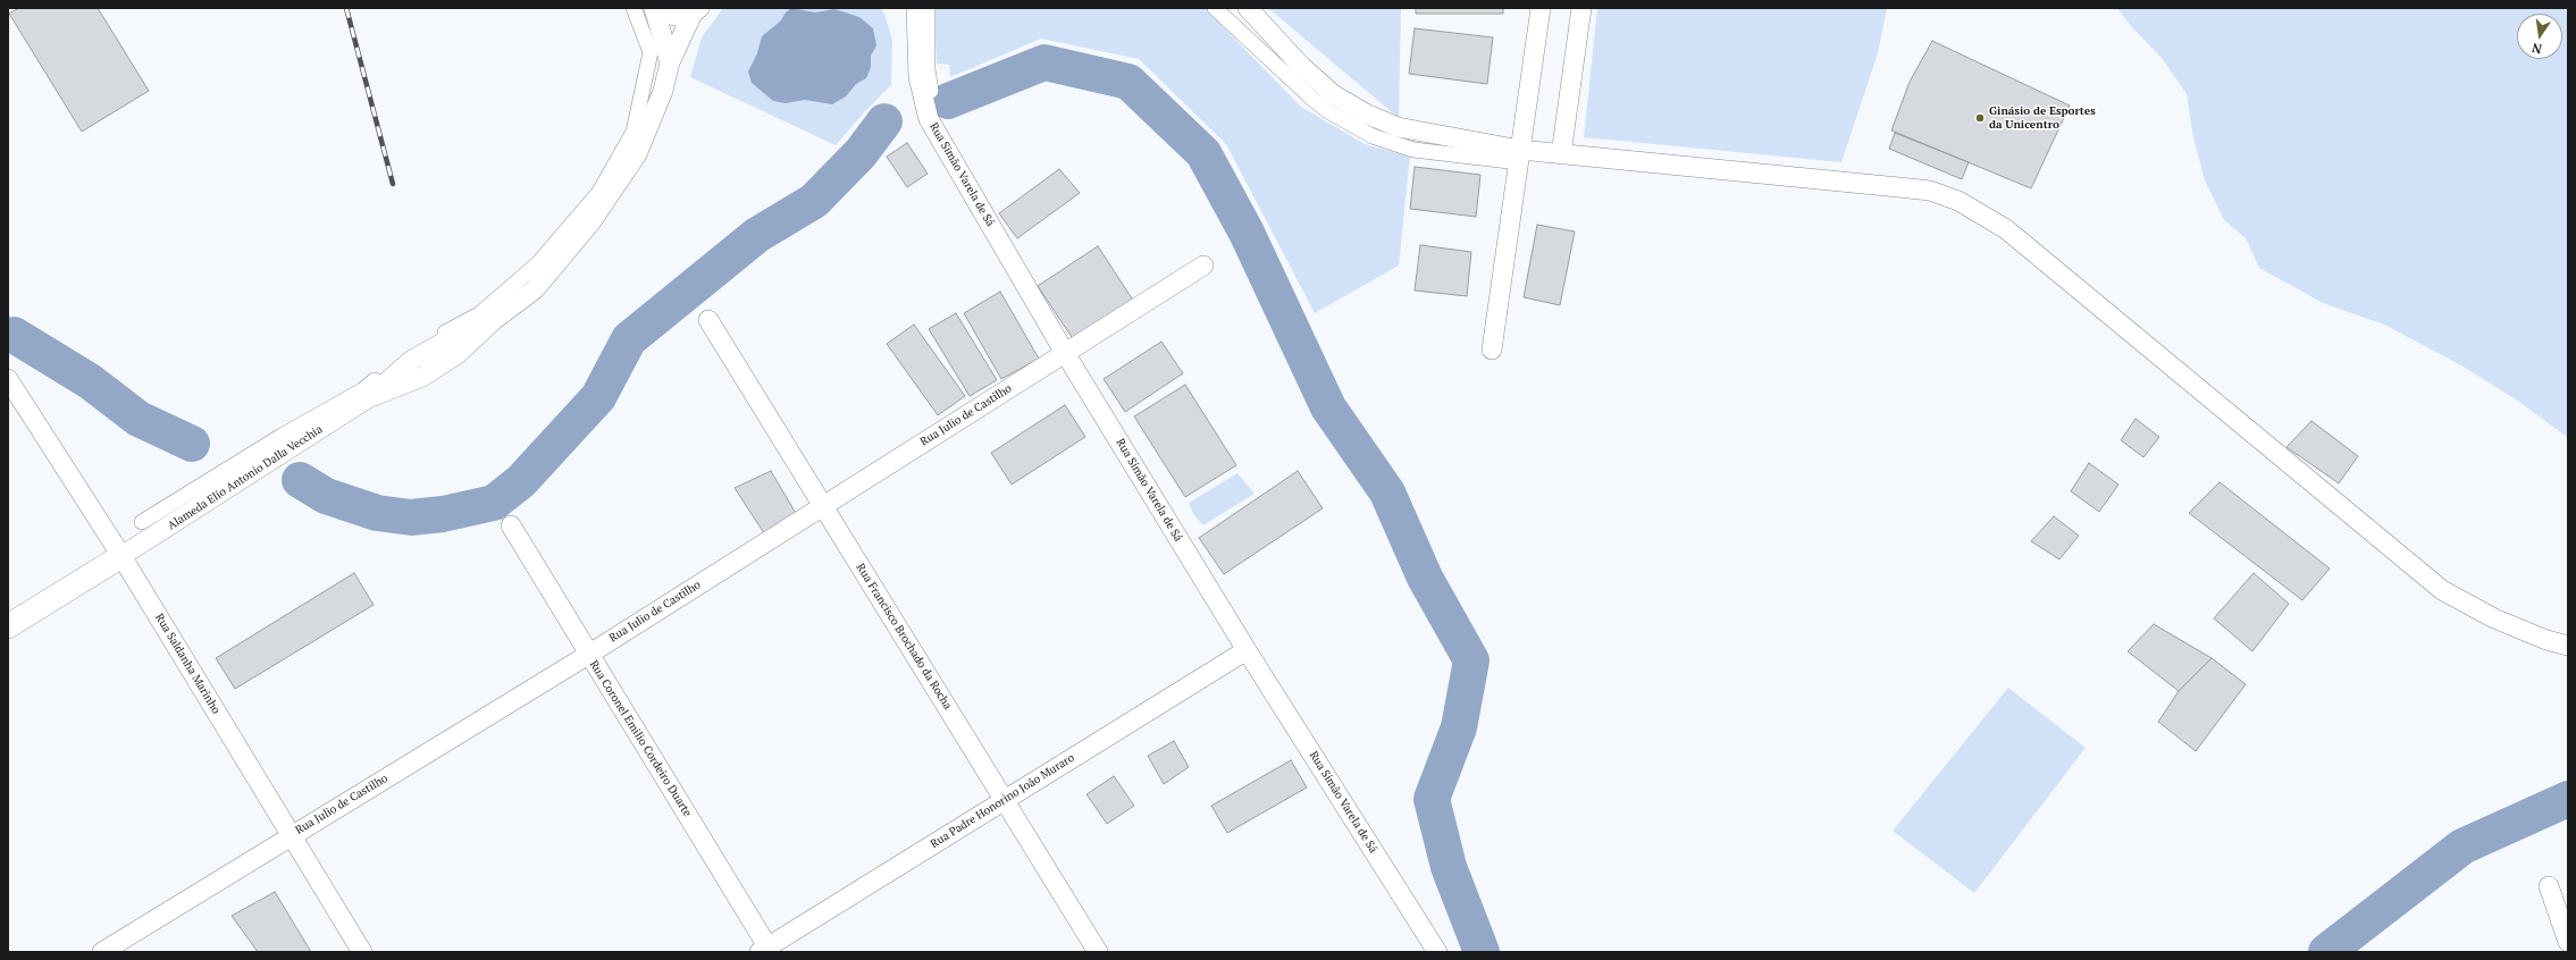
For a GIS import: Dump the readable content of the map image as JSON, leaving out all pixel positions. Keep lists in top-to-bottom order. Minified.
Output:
{"streets":{"street":["Rua Simão Varela de Sá","Rua Julio de Castilho","Alameda Elio Antonio Dalla Vecchia","Rua Francisco Brochado da Rocha","Rua Saldanha Marinho","Rua Coronel Emilio Cordeiro Duarte","Rua Padre Honorino João Muraro"]},"crossings":[["Rua Simão Varela de Sá","Rua Julio de Castilho"],["Rua Simão Varela de Sá","Rua Padre Honorino João Muraro"],["Rua Julio de Castilho","Rua Francisco Brochado da Rocha"],["Rua Julio de Castilho","Rua Saldanha Marinho"],["Rua Julio de Castilho","Rua Coronel Emilio Cordeiro Duarte"],["Alameda Elio Antonio Dalla Vecchia","Rua Saldanha Marinho"],["Rua Francisco Brochado da Rocha","Rua Padre Honorino João Muraro"],["Rua Coronel Emilio Cordeiro Duarte","Rua Padre Honorino João Muraro"]],"places":["Ginásio de Esportes da Unicentro"],"north":"bottom"}
